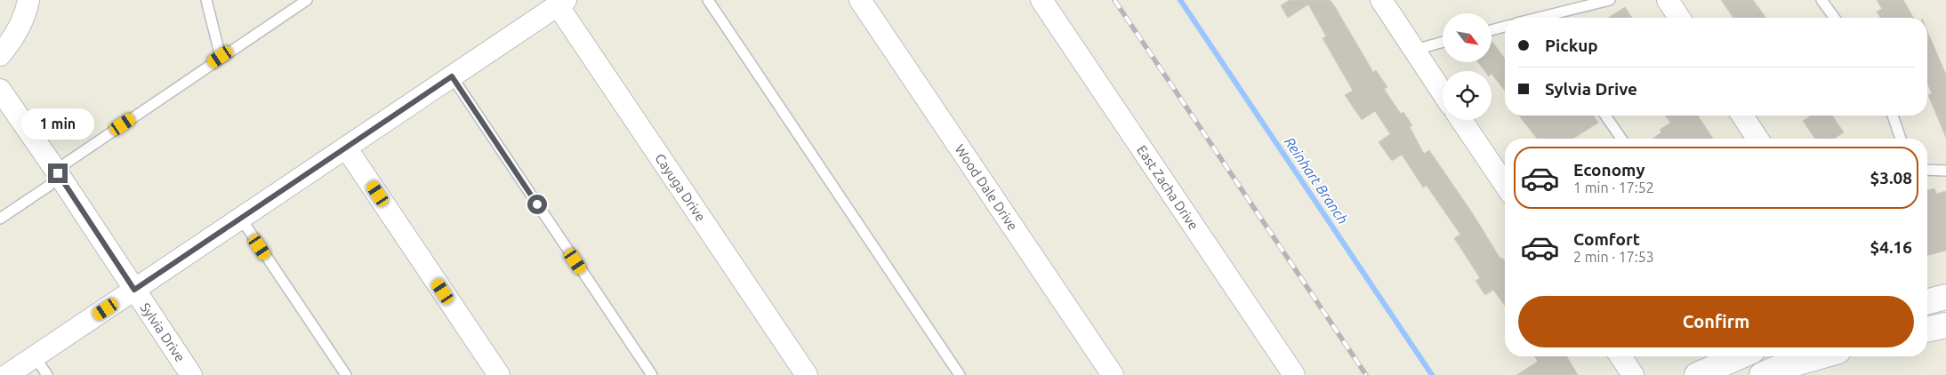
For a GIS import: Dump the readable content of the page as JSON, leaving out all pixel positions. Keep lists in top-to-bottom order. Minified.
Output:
{"streets":{"street":["Cayuga Drive","Wood Dale Drive","East Zacha Drive","Sylvia Drive"]},"water":["Reinhart Branch"],"north":"bottom right","page":{"banner":["Pickup","Sylvia Drive"],"bubble":"1 min","list":[{"name":"Economy","note":"1 min · 17:52","value":"$3.08"},{"name":"Comfort","note":"2 min · 17:53","value":"$4.16"}],"buttons":"Confirm"}}
